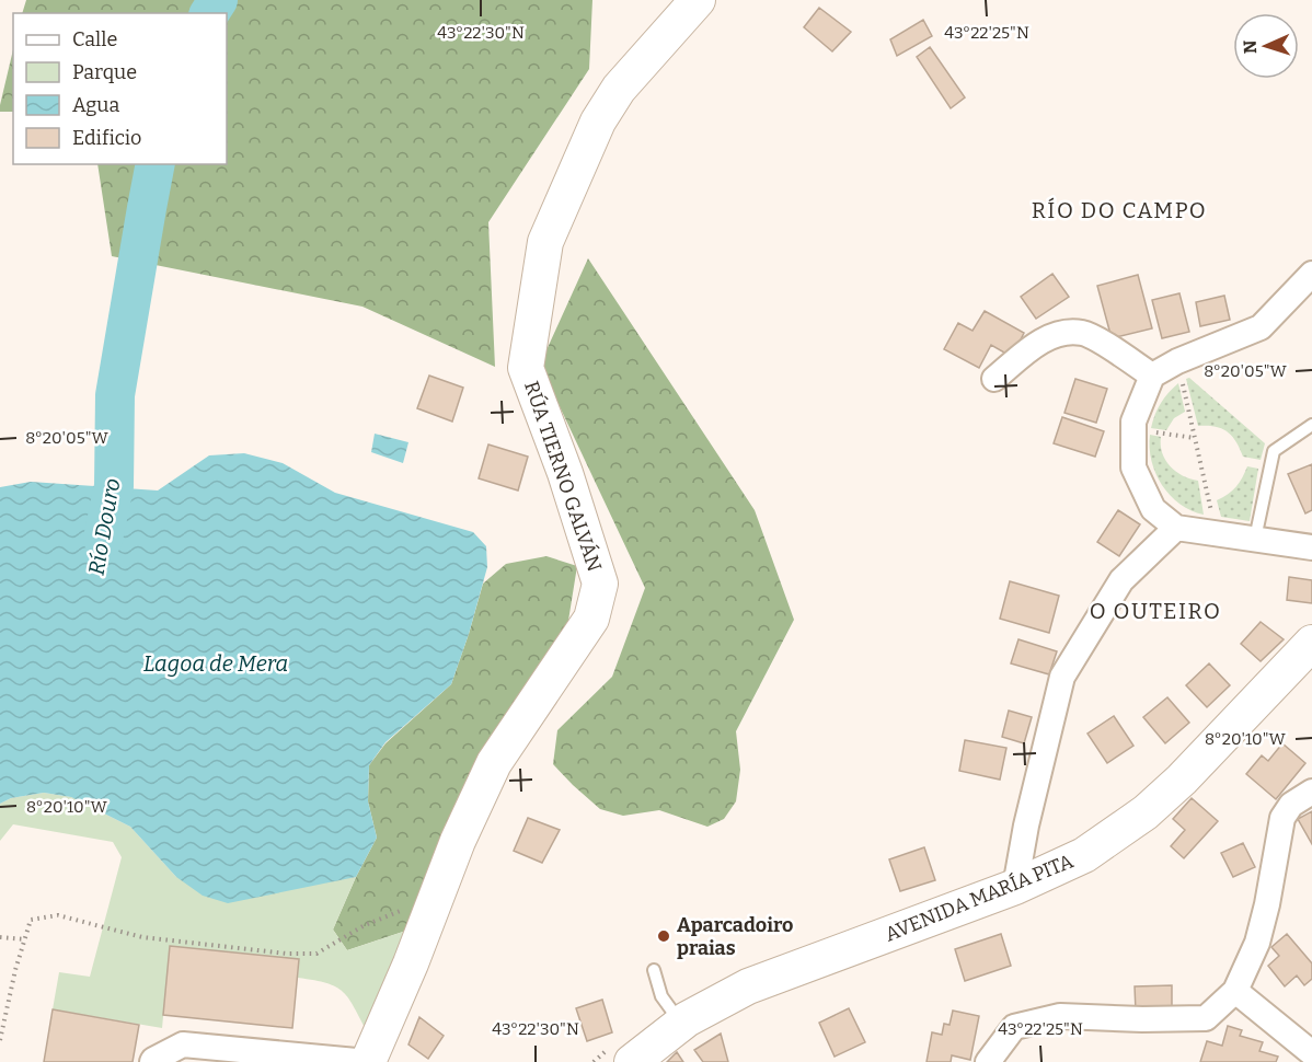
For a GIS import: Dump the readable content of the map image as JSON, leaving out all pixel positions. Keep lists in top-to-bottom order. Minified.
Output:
{"streets":{"street":["RÚA TIERNO GALVÁN","AVENIDA MARÍA PITA"]},"districts":["RÍO DO CAMPO","O OUTEIRO"],"water":["Río Douro","Lagoa de Mera"],"places":["Aparcadoiro praias"],"legend":["Calle","Parque","Agua","Edificio"],"north":"left","coordinates":["43°22'30\"N","43°22'25\"N","8°20'05\"W","8°20'10\"W"]}
